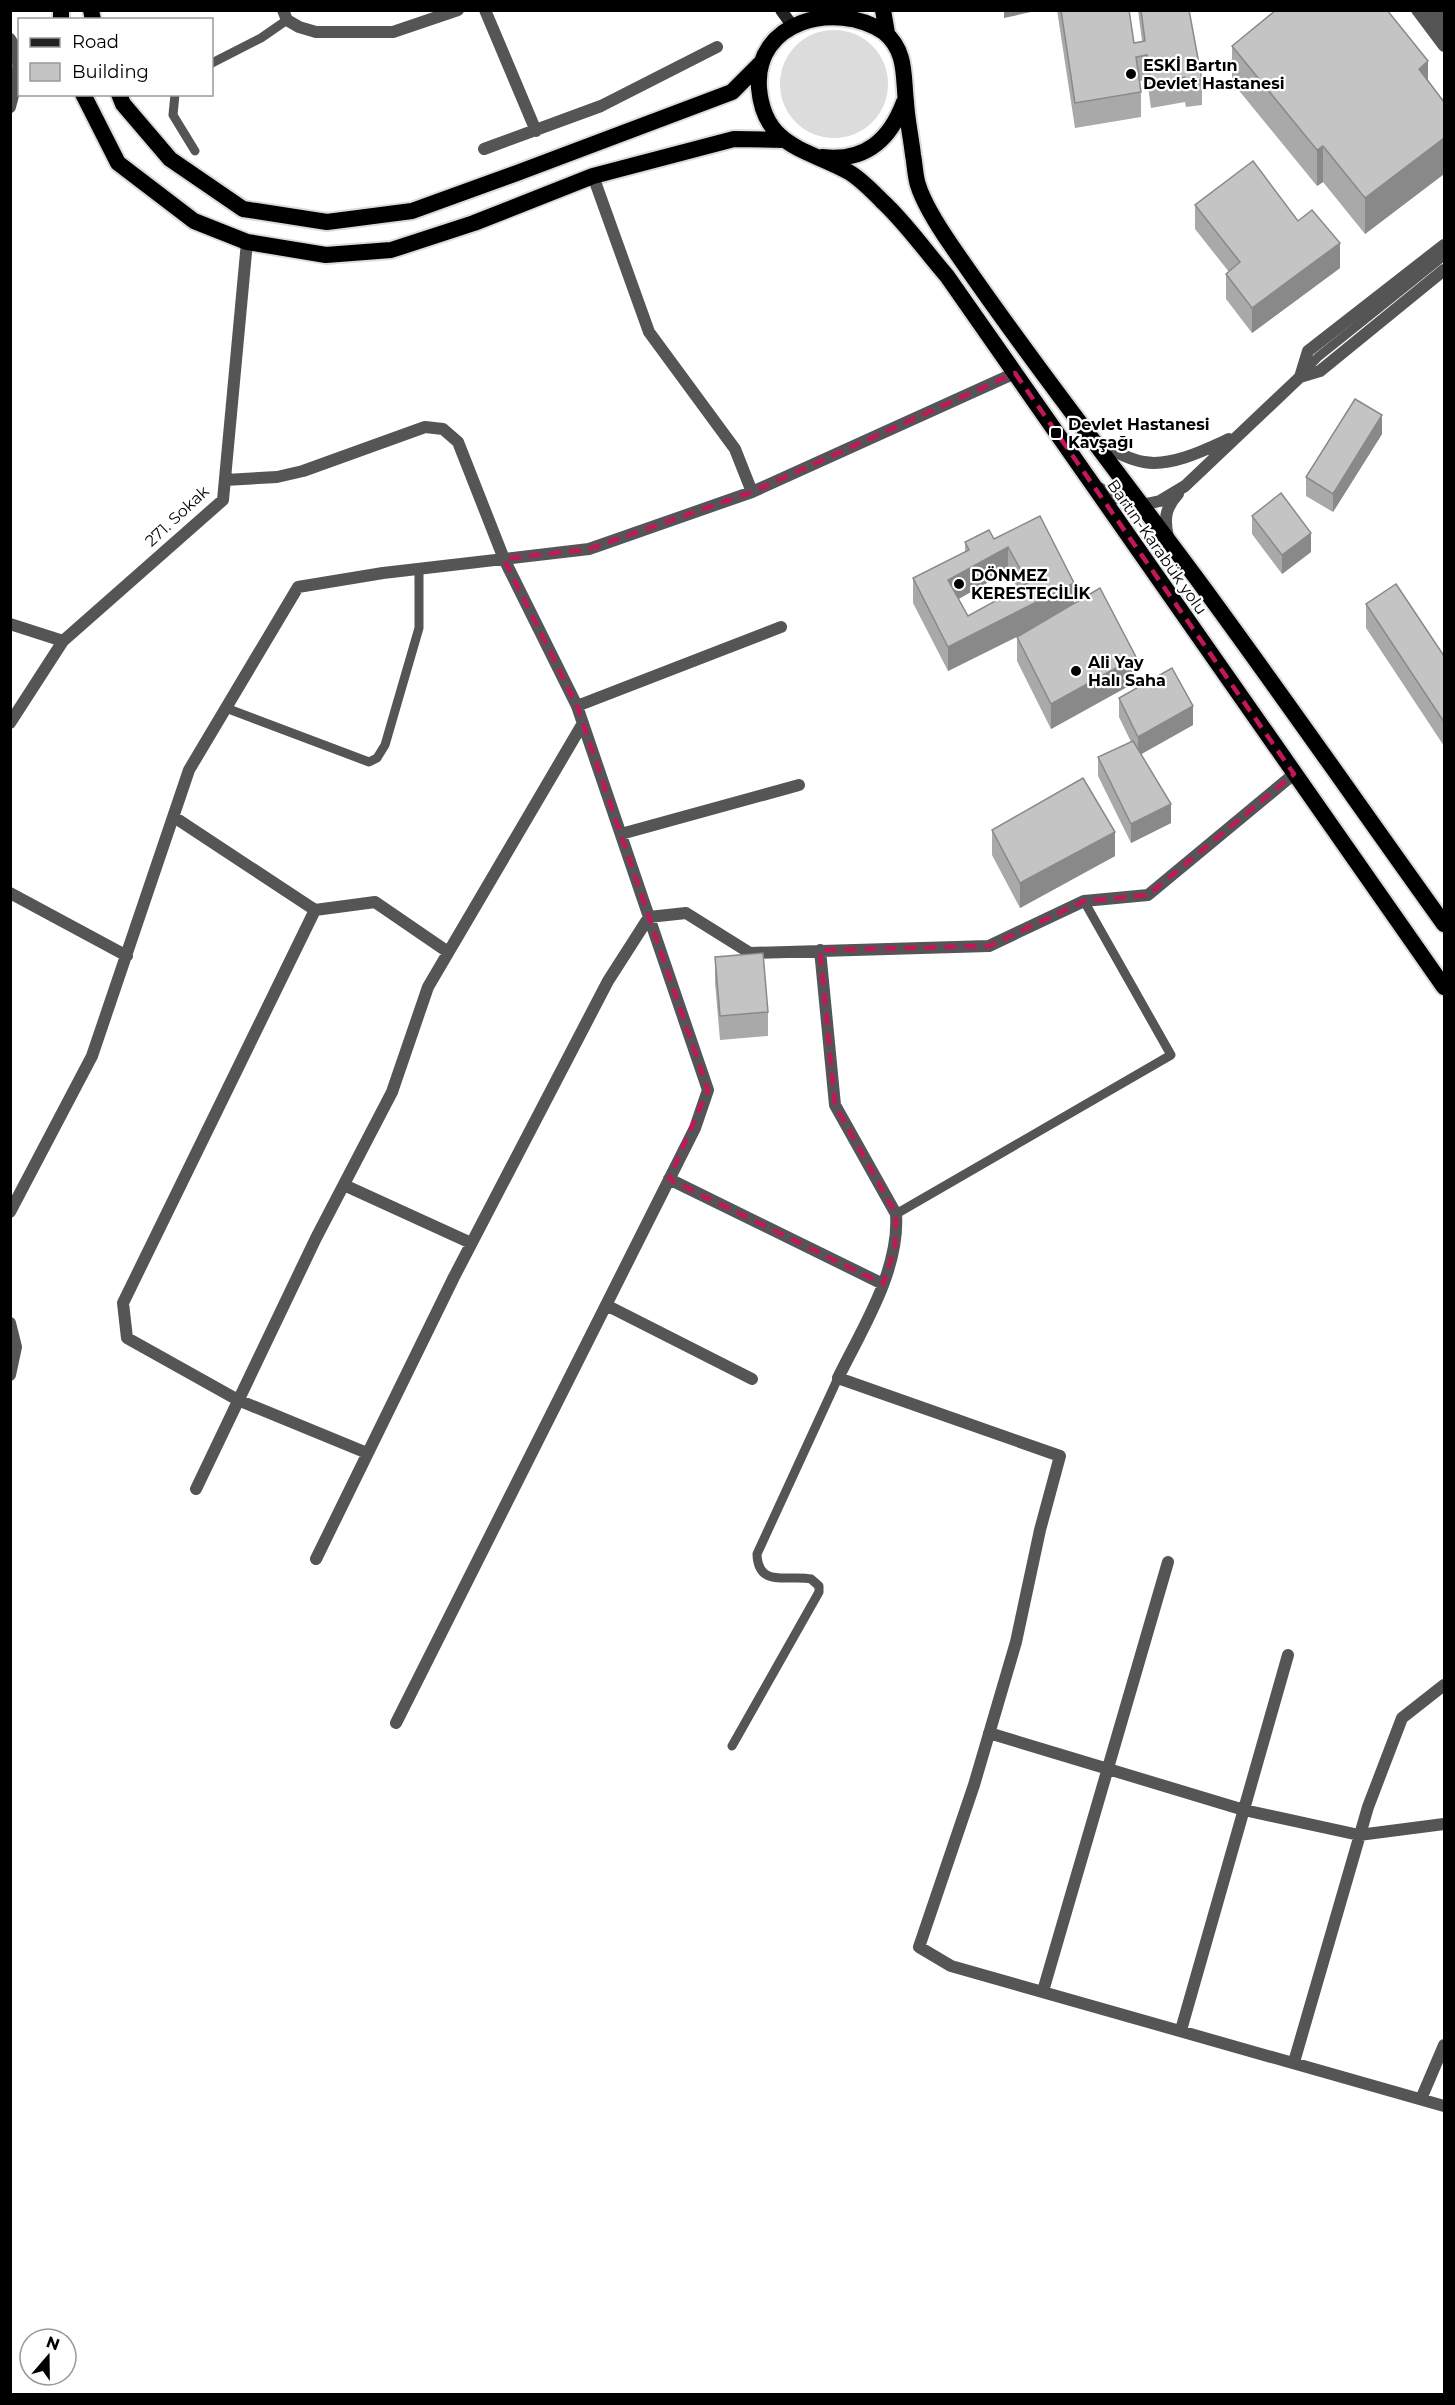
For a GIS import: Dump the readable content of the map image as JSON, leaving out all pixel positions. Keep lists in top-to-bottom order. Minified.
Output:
{"streets":{"highway":["Bartın-Karabük yolu"],"street":["271. Sokak"]},"places":{"other":["ESKİ Bartın Devlet Hastanesi","DÖNMEZ KERESTECİLİK","Ali Yay Halı Saha"],"transit":["Devlet Hastanesi Kavşağı"]},"legend":["Road","Building"],"north":"top"}
